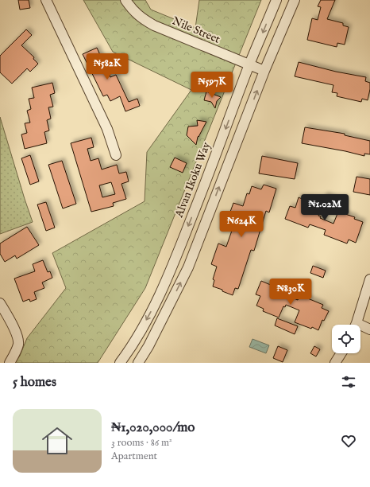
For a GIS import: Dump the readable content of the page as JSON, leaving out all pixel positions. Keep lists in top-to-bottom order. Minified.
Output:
{"streets":{"street":["Nile Street","Alvan Ikoku Way"]},"crossings":[["Nile Street","Alvan Ikoku Way"]],"page":{"price":["₦582K","₦597K","₦1.02M","₦624K","₦830K"],"heading":"5 homes","list":[{"name":"₦1,020,000/mo","note":"3 rooms · 86 m² · Apartment"}]}}
